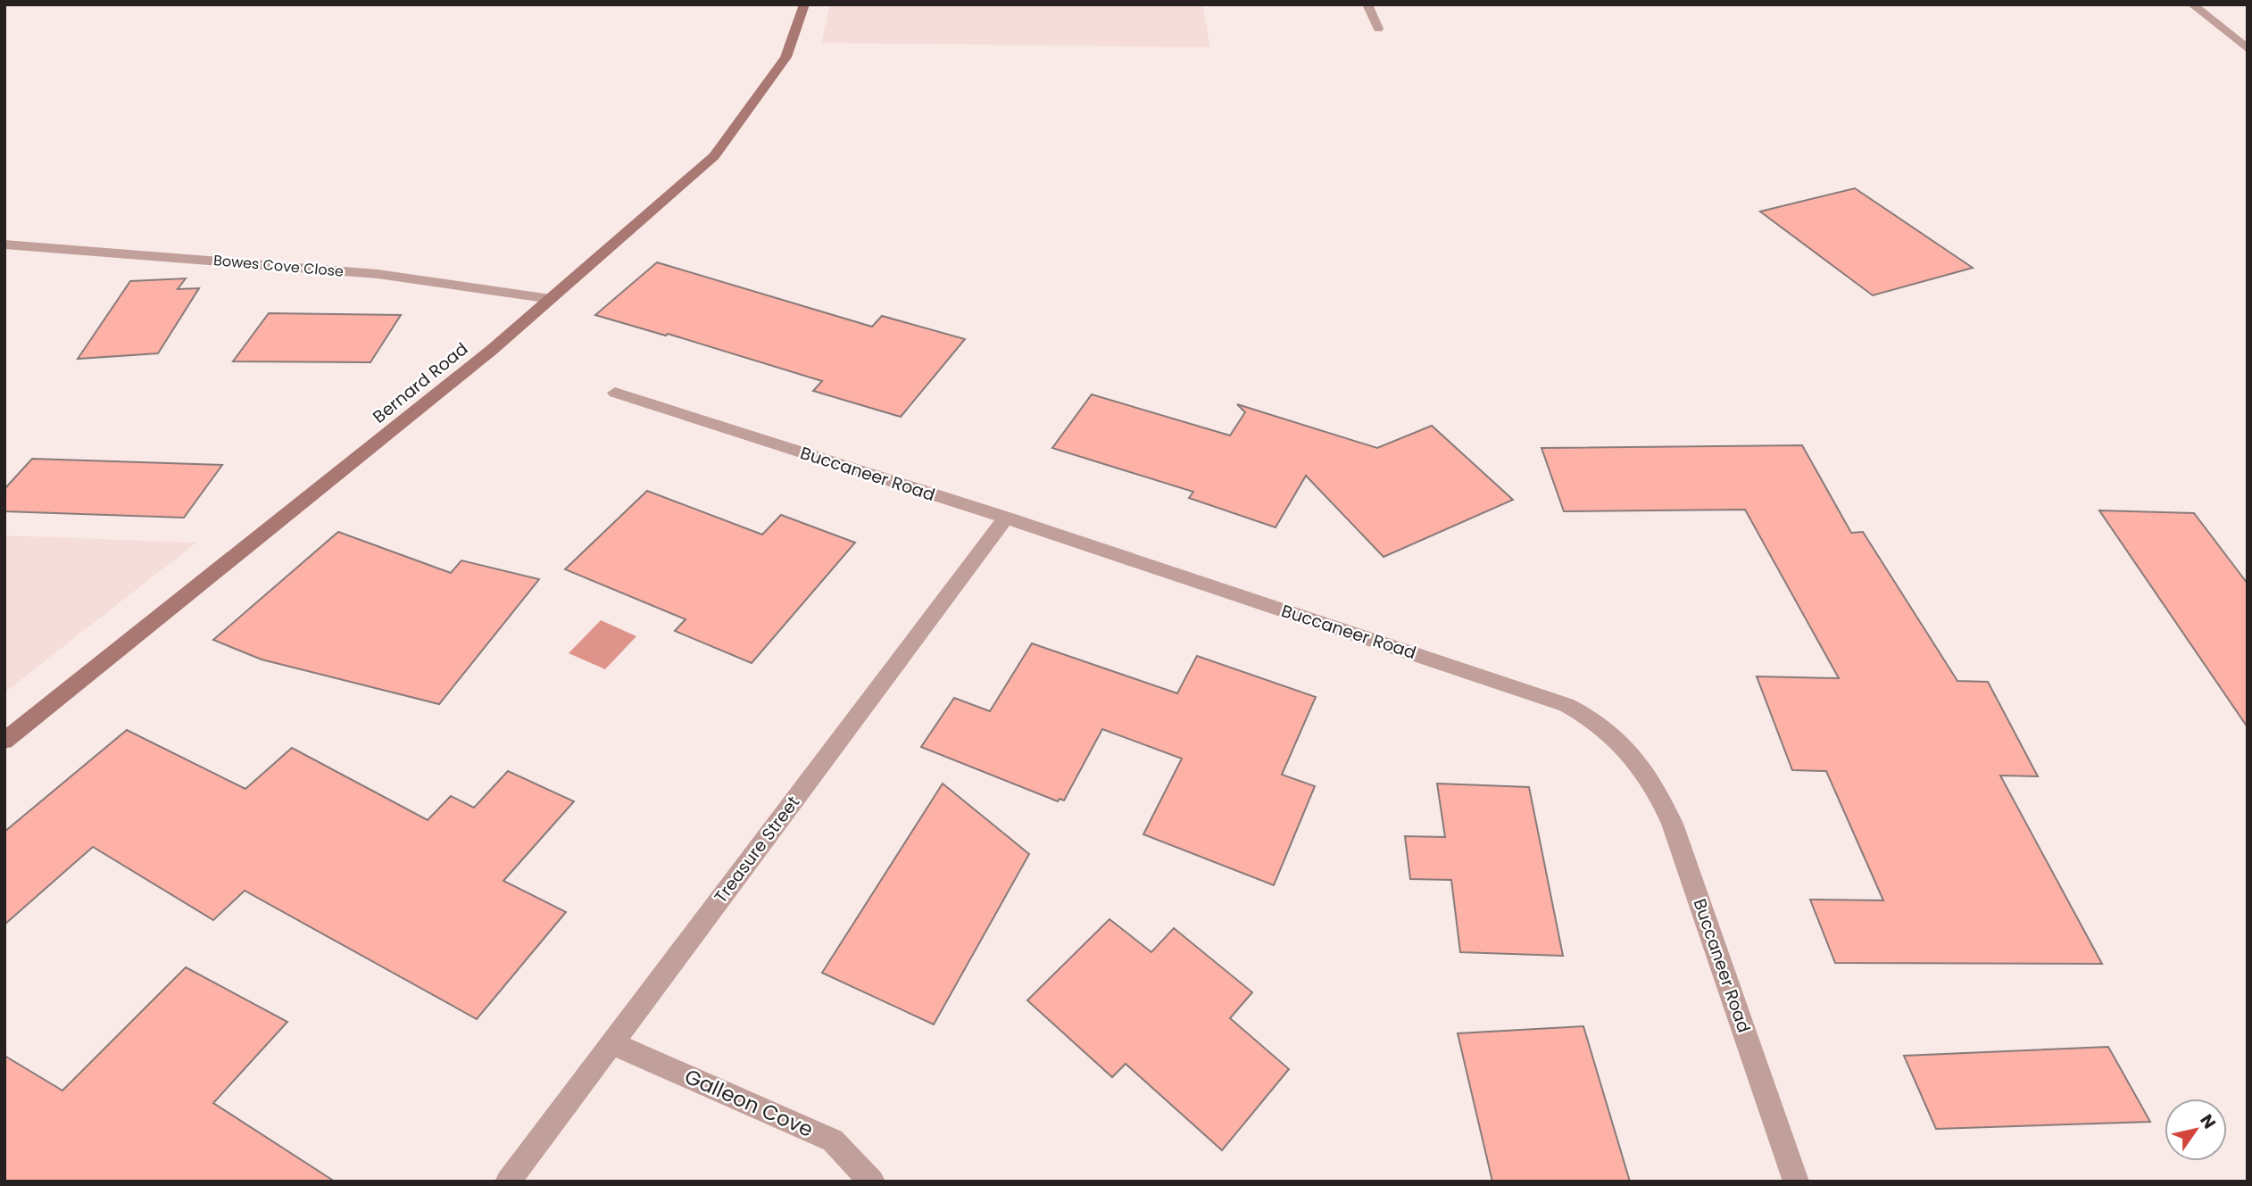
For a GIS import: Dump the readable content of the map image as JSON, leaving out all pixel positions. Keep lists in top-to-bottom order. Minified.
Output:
{"streets":{"main road":["Bernard Road"],"street":["Bowes Cove Close","Buccaneer Road","Treasure Street","Galleon Cove"]},"crossings":[["Bowes Cove Close","Bernard Road"],["Buccaneer Road","Treasure Street"],["Treasure Street","Galleon Cove"]],"north":"top right"}
